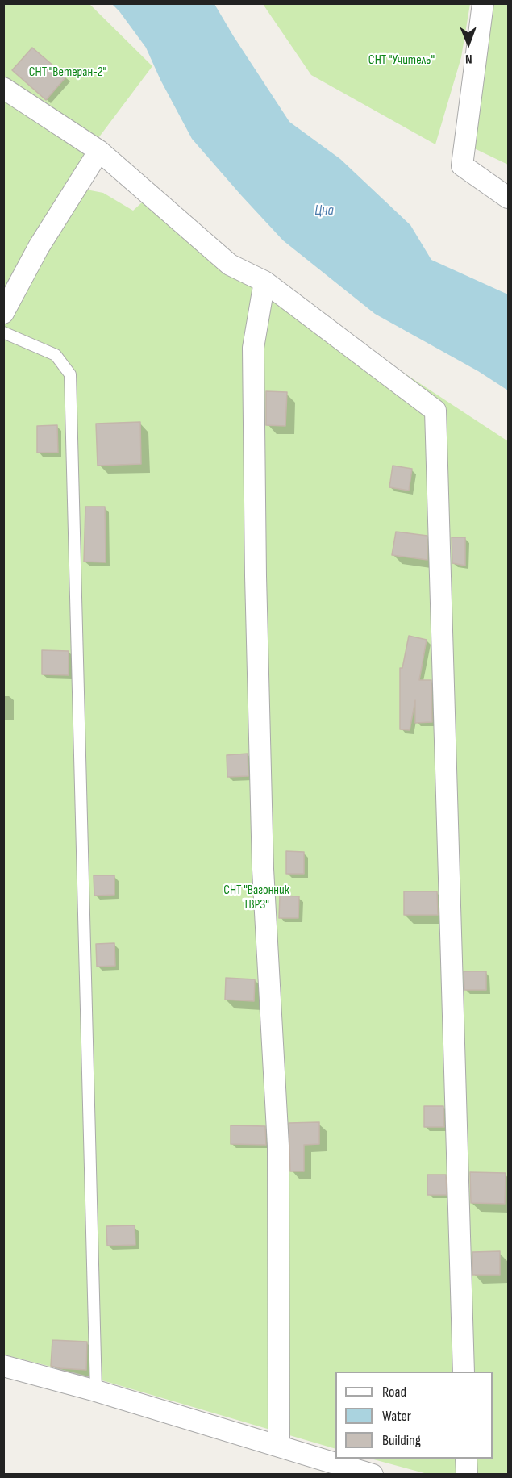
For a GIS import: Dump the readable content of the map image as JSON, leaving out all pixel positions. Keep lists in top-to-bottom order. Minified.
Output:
{"water":["Цна"],"parks":["СНТ \"Учитель\"","СНТ \"Ветеран-2\"","СНТ \"Вагонник ТВРЗ\""],"legend":["Road","Water","Building"],"north":"bottom"}
